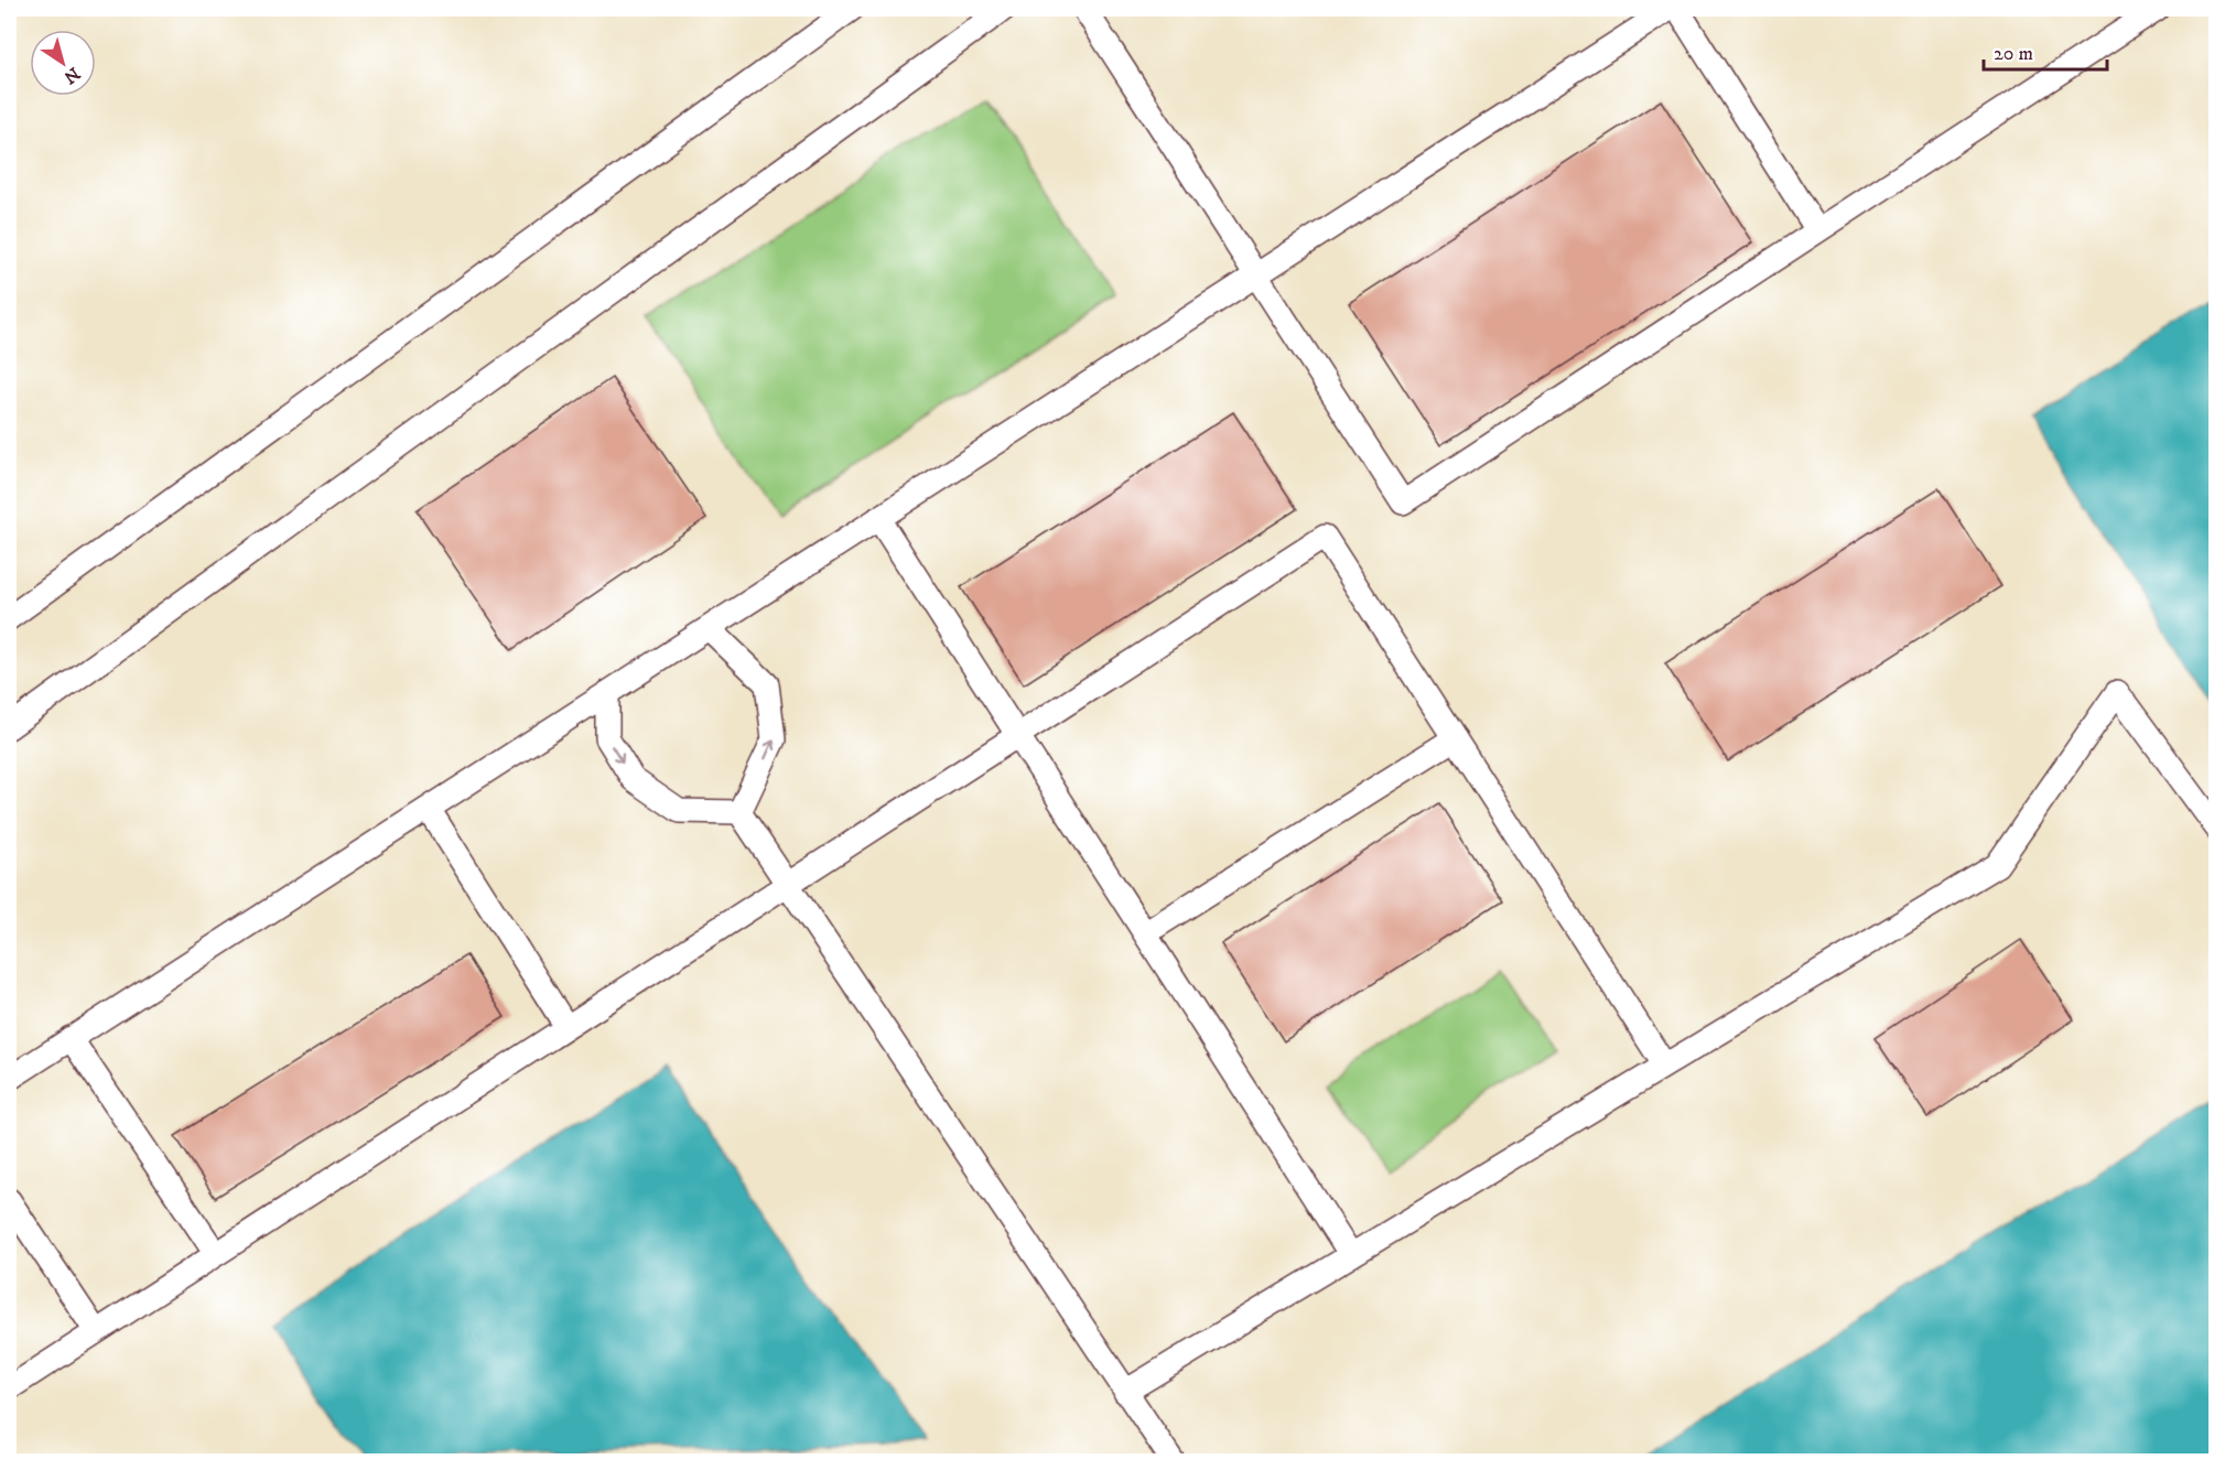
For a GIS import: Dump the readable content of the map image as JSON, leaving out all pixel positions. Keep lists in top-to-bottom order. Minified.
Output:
{"scale_bar":"20 m","north":"bottom right"}
